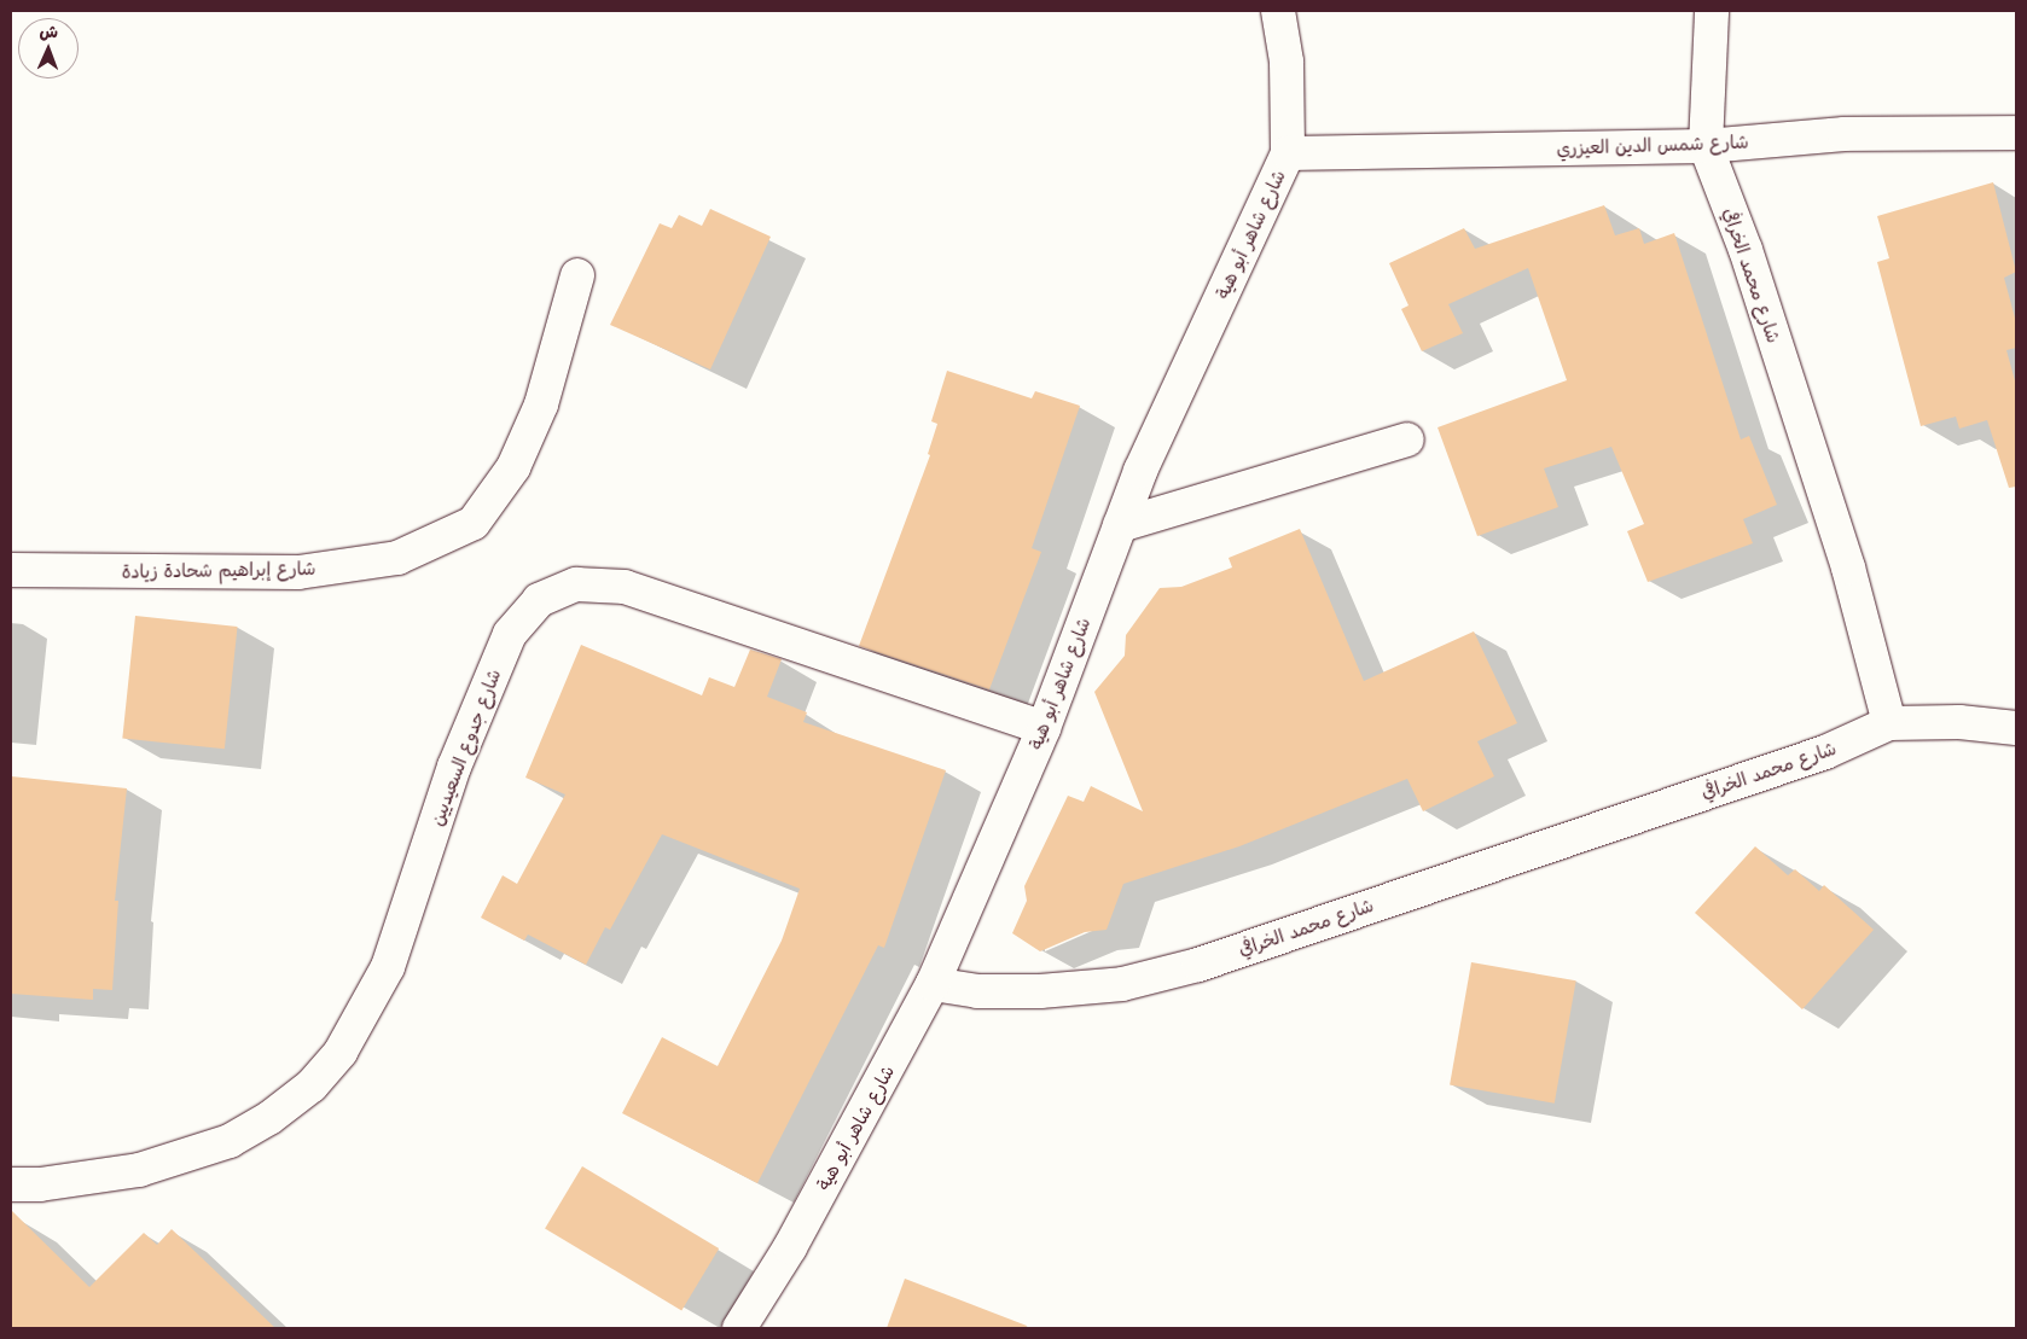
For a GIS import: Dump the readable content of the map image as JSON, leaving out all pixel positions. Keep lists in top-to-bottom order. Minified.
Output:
{"streets":{"street":["شارع شمس الدين العيزري","شارع شاهر أبو هية","شارع محمد الخرافي","شارع إبراهيم شحادة زيادة","شارع جدوع السعيديين"]},"crossings":[["شارع شمس الدين العيزري","شارع شاهر أبو هية"],["شارع شمس الدين العيزري","شارع محمد الخرافي"],["شارع شاهر أبو هية","شارع محمد الخرافي"],["شارع شاهر أبو هية","شارع جدوع السعيديين"]],"north":"top"}
